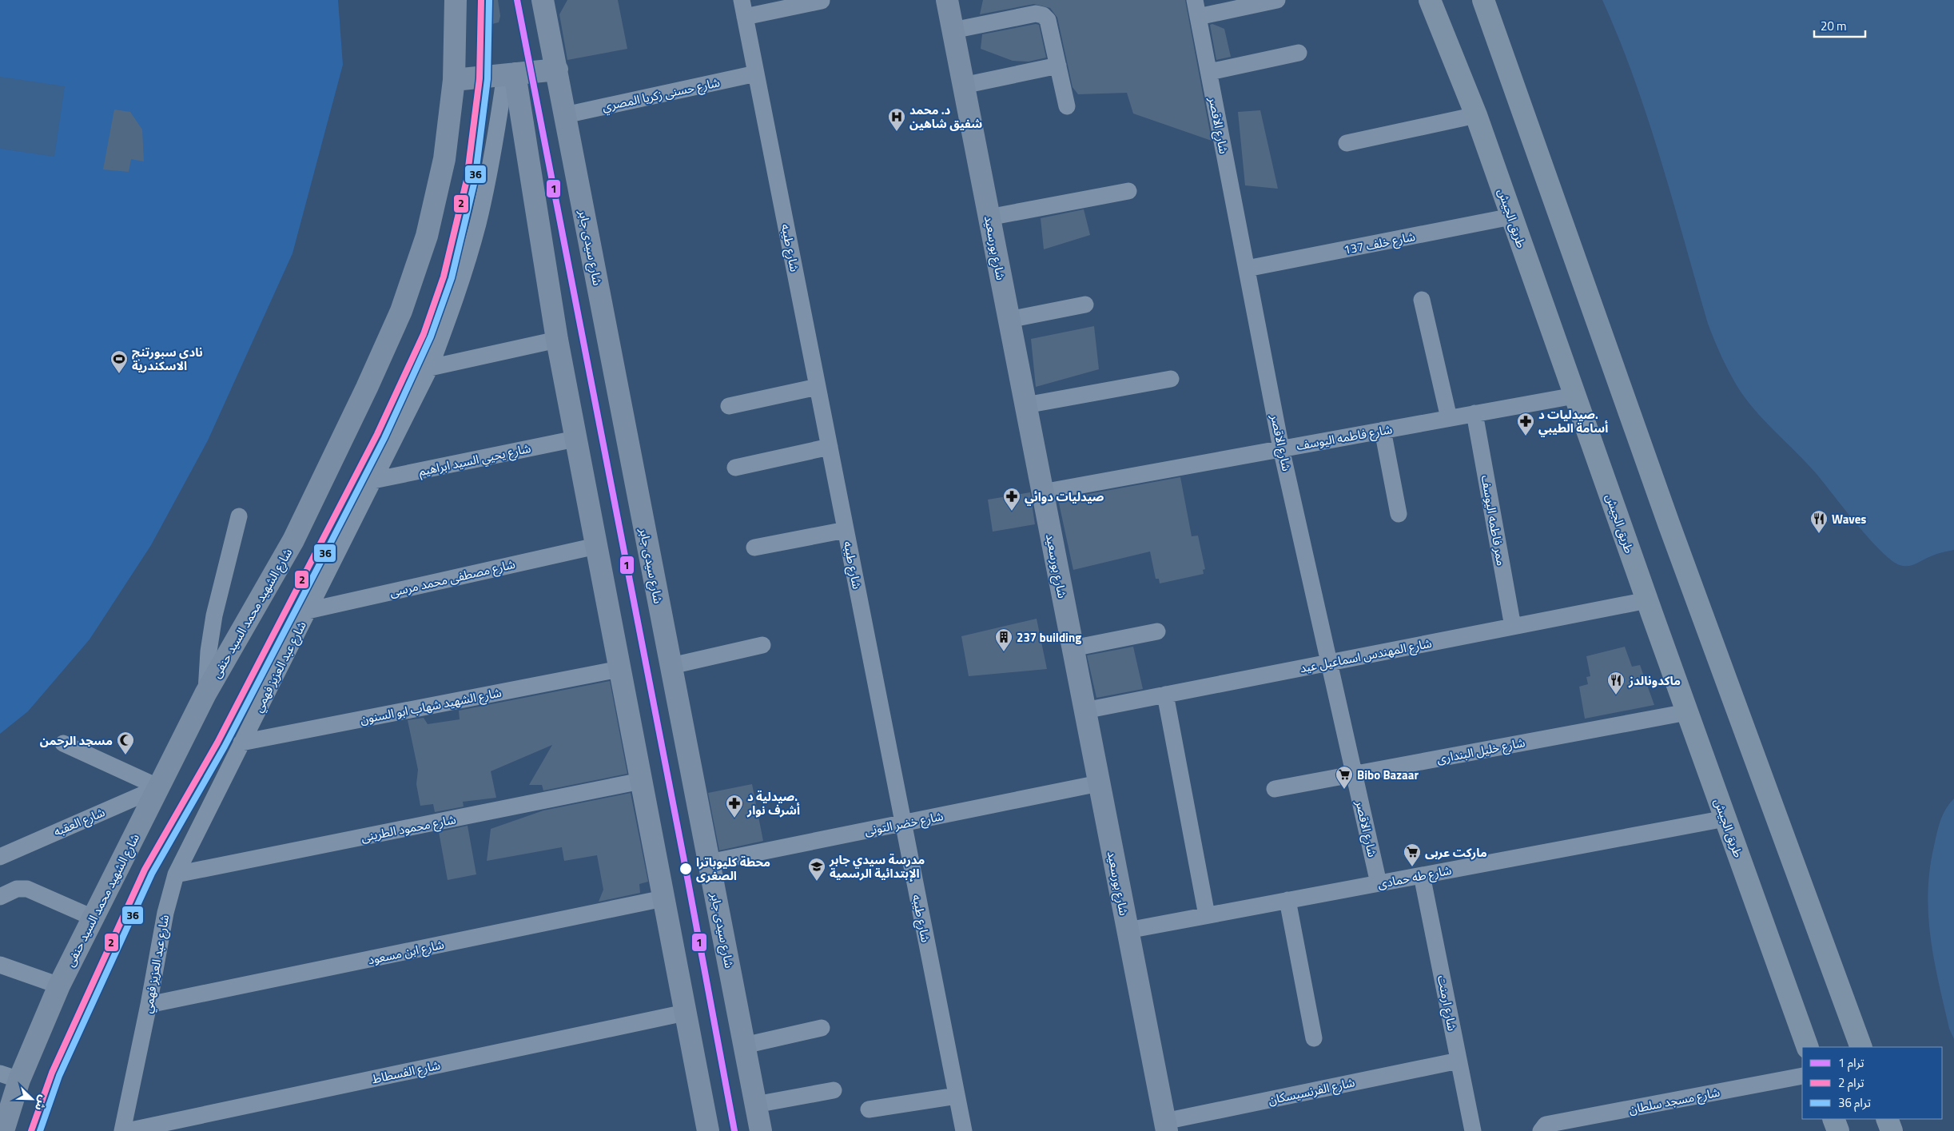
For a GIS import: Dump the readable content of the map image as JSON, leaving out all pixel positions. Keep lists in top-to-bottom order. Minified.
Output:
{"streets":{"highway":["طريق الجيش"],"street":["شارع حسنى زكريا المصري","شارع الاقصر","شارع خلف 137","شارع سيدى جابر","شارع طيبه","شارع بورسعيد","شارع فاطمه اليوسف","شارع يحيي السيد ابراهيم","ممر فاطمه اليوسف","شارع مصطفى محمد مرسى","شارع الشهيد محمد السيد حنفى","شارع المهندس اسماعيل عيد","شارع عبد العزيز فهمي","شارع الشهيد شهاب ابو السنون","شارع خليل البندارى","شارع العقبه","شارع خضر التونى","شارع محمود الطرينى","شارع طه حمادى","شارع ابن مسعود","شارع ارمنت","شارع الفسطاط","شارع الفرنسيسكان","شارع مسجد سلطان"]},"crossings":[["شارع حسنى زكريا المصري","شارع سيدى جابر"],["شارع حسنى زكريا المصري","شارع طيبه"],["شارع الاقصر","شارع خلف 137"],["شارع الاقصر","شارع فاطمه اليوسف"],["شارع الاقصر","شارع المهندس اسماعيل عيد"],["شارع الاقصر","شارع خليل البندارى"],["شارع الاقصر","شارع طه حمادى"],["طريق الجيش","شارع خلف 137"],["طريق الجيش","شارع فاطمه اليوسف"],["طريق الجيش","شارع المهندس اسماعيل عيد"],["طريق الجيش","شارع خليل البندارى"],["طريق الجيش","شارع طه حمادى"],["شارع سيدى جابر","شارع خضر التونى"],["شارع طيبه","شارع خضر التونى"],["شارع بورسعيد","شارع فاطمه اليوسف"],["شارع بورسعيد","شارع المهندس اسماعيل عيد"],["شارع بورسعيد","شارع خضر التونى"],["شارع بورسعيد","شارع طه حمادى"],["شارع بورسعيد","شارع الفرنسيسكان"],["شارع فاطمه اليوسف","ممر فاطمه اليوسف"],["شارع يحيي السيد ابراهيم","شارع عبد العزيز فهمي"],["ممر فاطمه اليوسف","شارع المهندس اسماعيل عيد"],["شارع مصطفى محمد مرسى","شارع عبد العزيز فهمي"],["شارع الشهيد محمد السيد حنفى","شارع العقبه"],["شارع عبد العزيز فهمي","شارع الشهيد شهاب ابو السنون"],["شارع عبد العزيز فهمي","شارع محمود الطرينى"],["شارع عبد العزيز فهمي","شارع ابن مسعود"],["شارع طه حمادى","شارع ارمنت"],["شارع ارمنت","شارع الفرنسيسكان"]],"places":{"hospital":["د. محمد شفيق شاهين"],"sports":["نادي سبورتنج الاسكندرية"],"pharmacy":["صيدليات د. أسامة الطيبي","صيدليات دوائي","صيدلية د. أشرف نوار"],"restaurant":["Waves","ماكدونالدز"],"building":["237 building"],"mosque":["مسجد الرحمن"],"supermarket":["Bibo Bazaar","ماركت عربى"],"other":["محطة كليوباترا الصغرى"],"school or university":["مدرسة سيدي جابر الإبتدائية الرسمية"]},"lines":["tram line 1","tram line 2","tram line 36"],"legend":["ترام 1","ترام 2","ترام 36"],"scale_bar":"20 m","north":"bottom right"}
